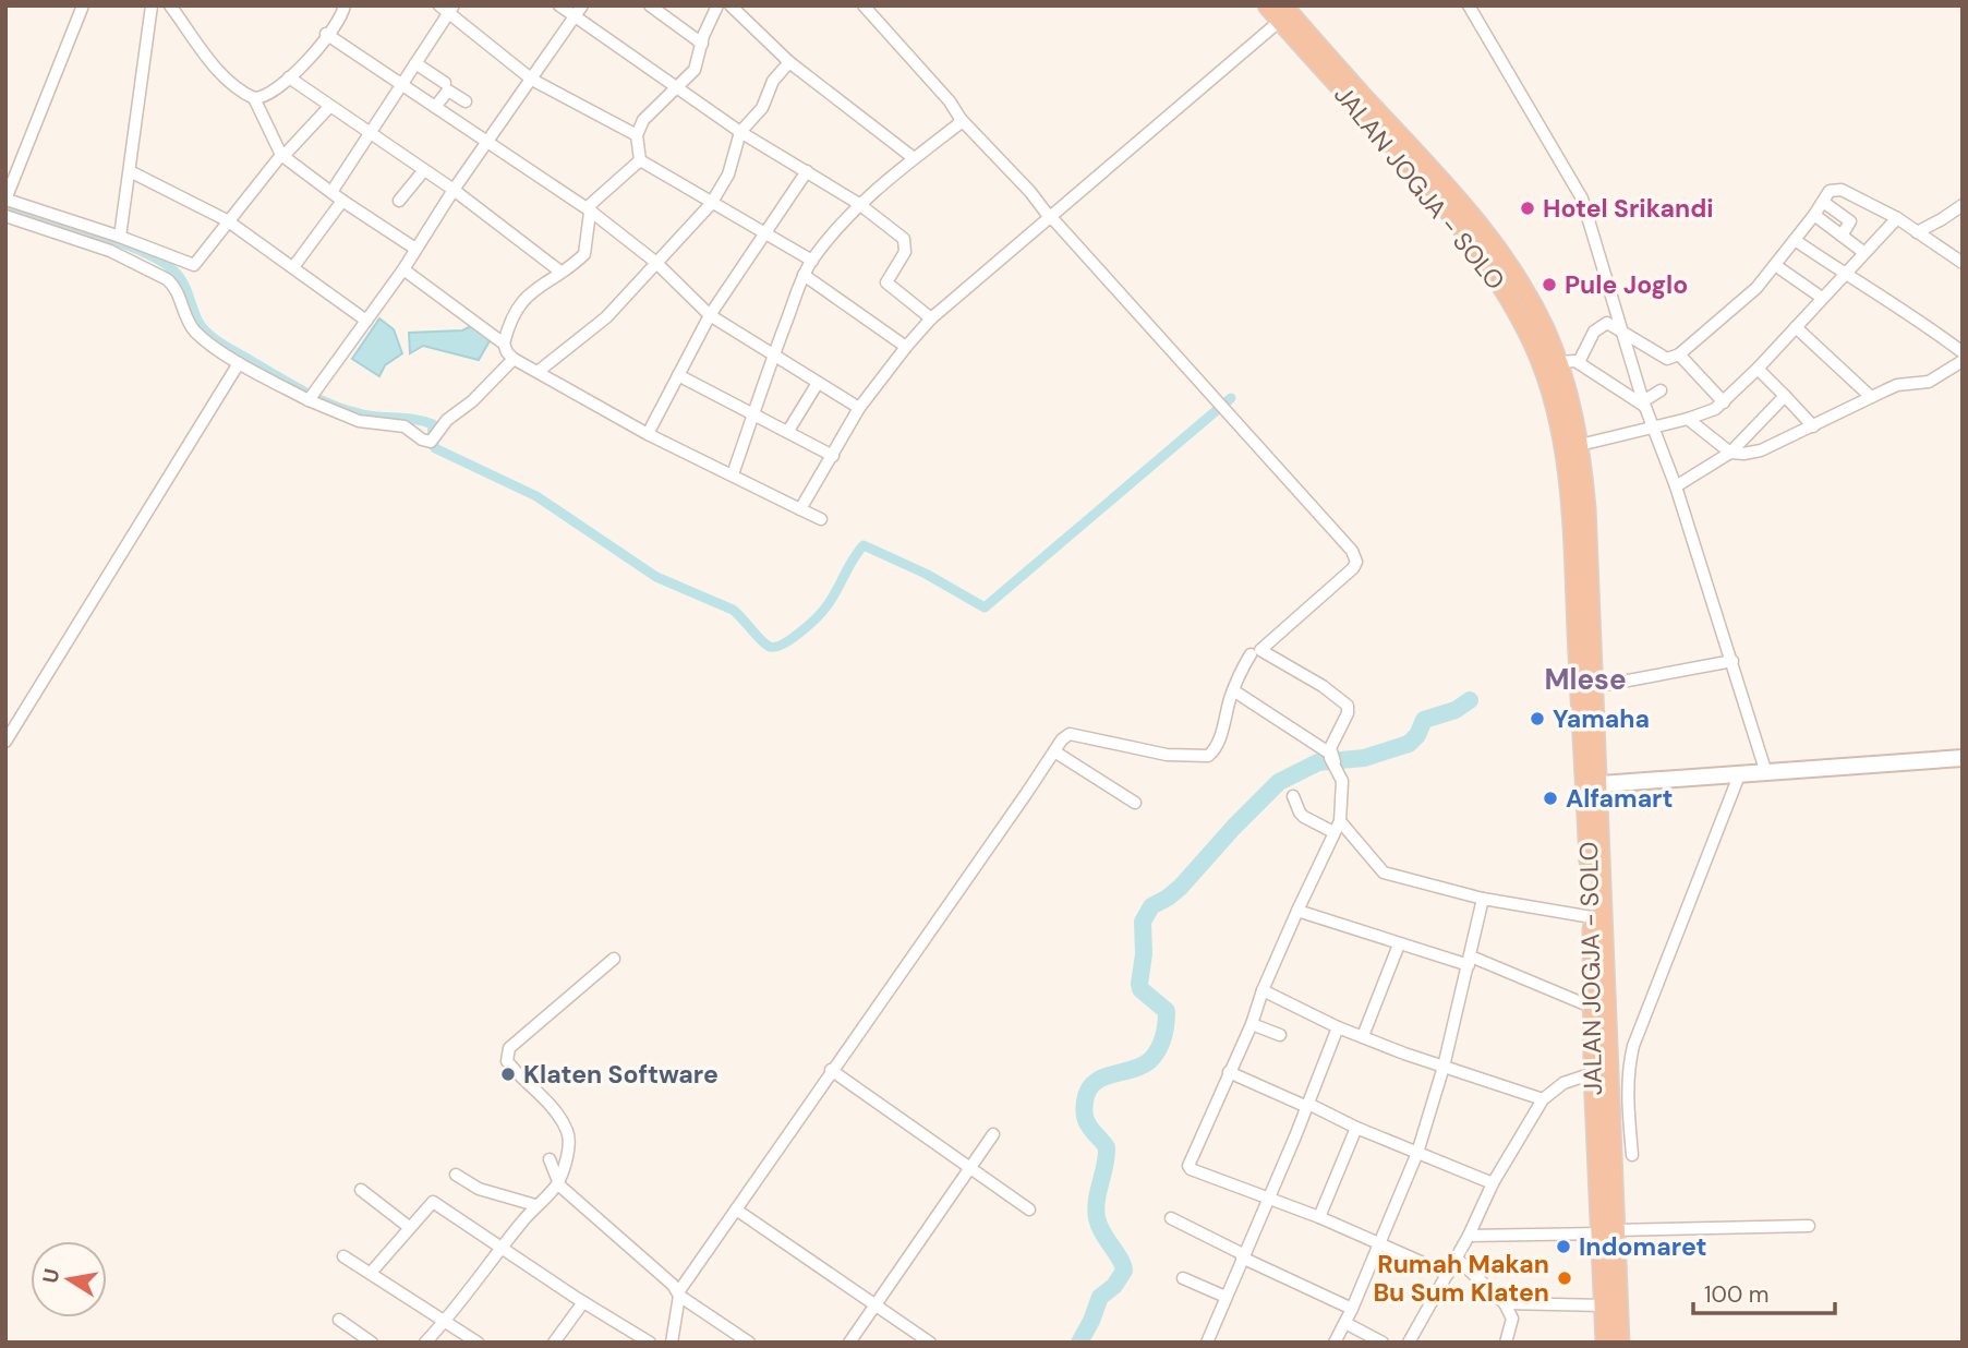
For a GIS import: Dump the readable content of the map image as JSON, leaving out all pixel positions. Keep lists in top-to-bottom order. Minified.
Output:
{"streets":{"highway":["JALAN JOGJA - SOLO"]},"districts":["Mlese"],"places":["Hotel Srikandi","Pule Joglo","Yamaha","Alfamart","Klaten Software","Indomaret","Rumah Makan Bu Sum Klaten"],"scale_bar":"100 m","north":"left"}
